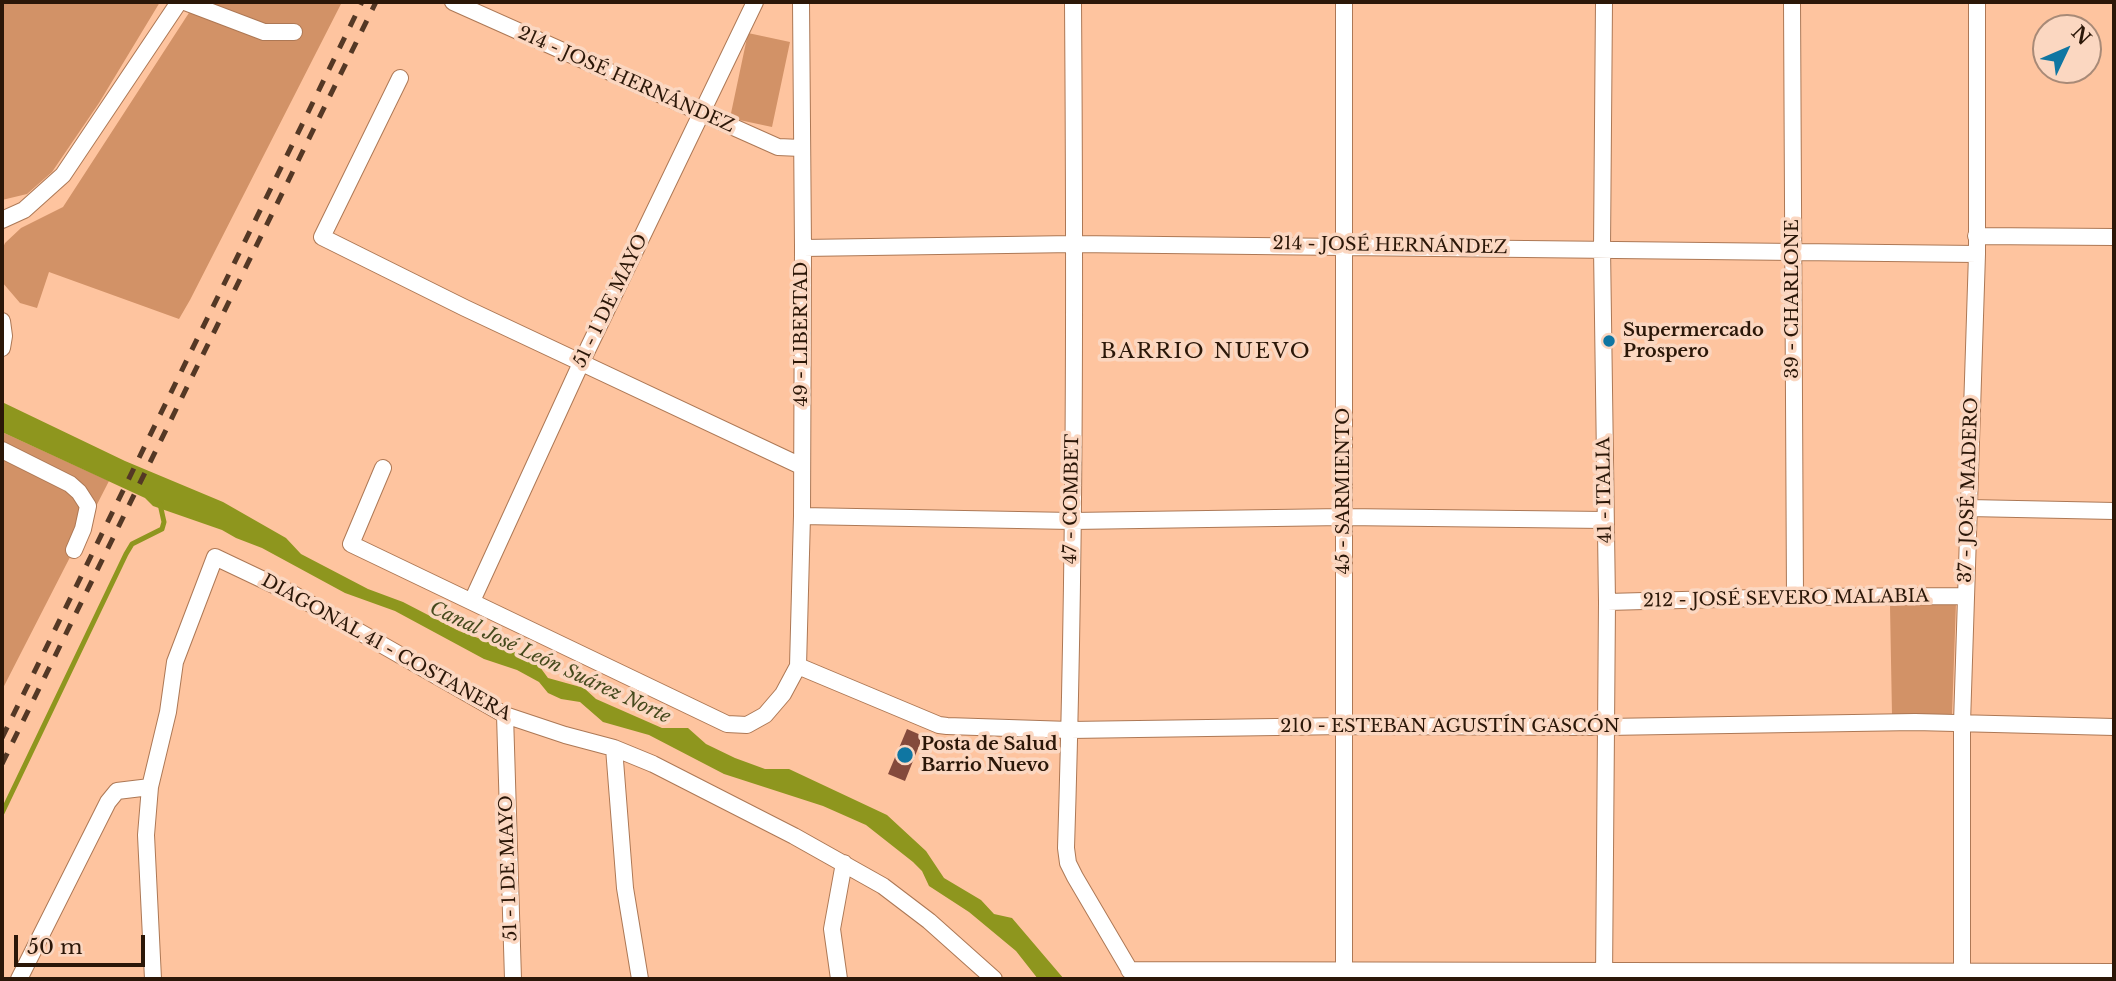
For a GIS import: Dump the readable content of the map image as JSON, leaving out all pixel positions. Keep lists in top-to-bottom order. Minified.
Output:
{"streets":{"street":["214 - JOSÉ HERNÁNDEZ","39 - CHARLONE","51 - 1 DE MAYO","49 - LIBERTAD","41 - ITALIA","37 - JOSÉ MADERO","45 - SARMIENTO","47 - COMBET","212 - JOSÉ SEVERO MALABIA","DIAGONAL 41 - COSTANERA","210 - ESTEBAN AGUSTÍN GASCÓN"]},"crossings":[["214 - JOSÉ HERNÁNDEZ","39 - CHARLONE"],["214 - JOSÉ HERNÁNDEZ","51 - 1 DE MAYO"],["214 - JOSÉ HERNÁNDEZ","49 - LIBERTAD"],["214 - JOSÉ HERNÁNDEZ","41 - ITALIA"],["214 - JOSÉ HERNÁNDEZ","37 - JOSÉ MADERO"],["214 - JOSÉ HERNÁNDEZ","45 - SARMIENTO"],["214 - JOSÉ HERNÁNDEZ","47 - COMBET"],["39 - CHARLONE","212 - JOSÉ SEVERO MALABIA"],["51 - 1 DE MAYO","DIAGONAL 41 - COSTANERA"],["49 - LIBERTAD","210 - ESTEBAN AGUSTÍN GASCÓN"],["41 - ITALIA","212 - JOSÉ SEVERO MALABIA"],["41 - ITALIA","210 - ESTEBAN AGUSTÍN GASCÓN"],["37 - JOSÉ MADERO","212 - JOSÉ SEVERO MALABIA"],["37 - JOSÉ MADERO","210 - ESTEBAN AGUSTÍN GASCÓN"],["45 - SARMIENTO","210 - ESTEBAN AGUSTÍN GASCÓN"],["47 - COMBET","210 - ESTEBAN AGUSTÍN GASCÓN"]],"districts":["BARRIO NUEVO"],"water":["Canal José León Suárez Norte"],"places":["Supermercado Prospero","Posta de Salud Barrio Nuevo"],"scale_bar":"50 m","north":"top right"}
